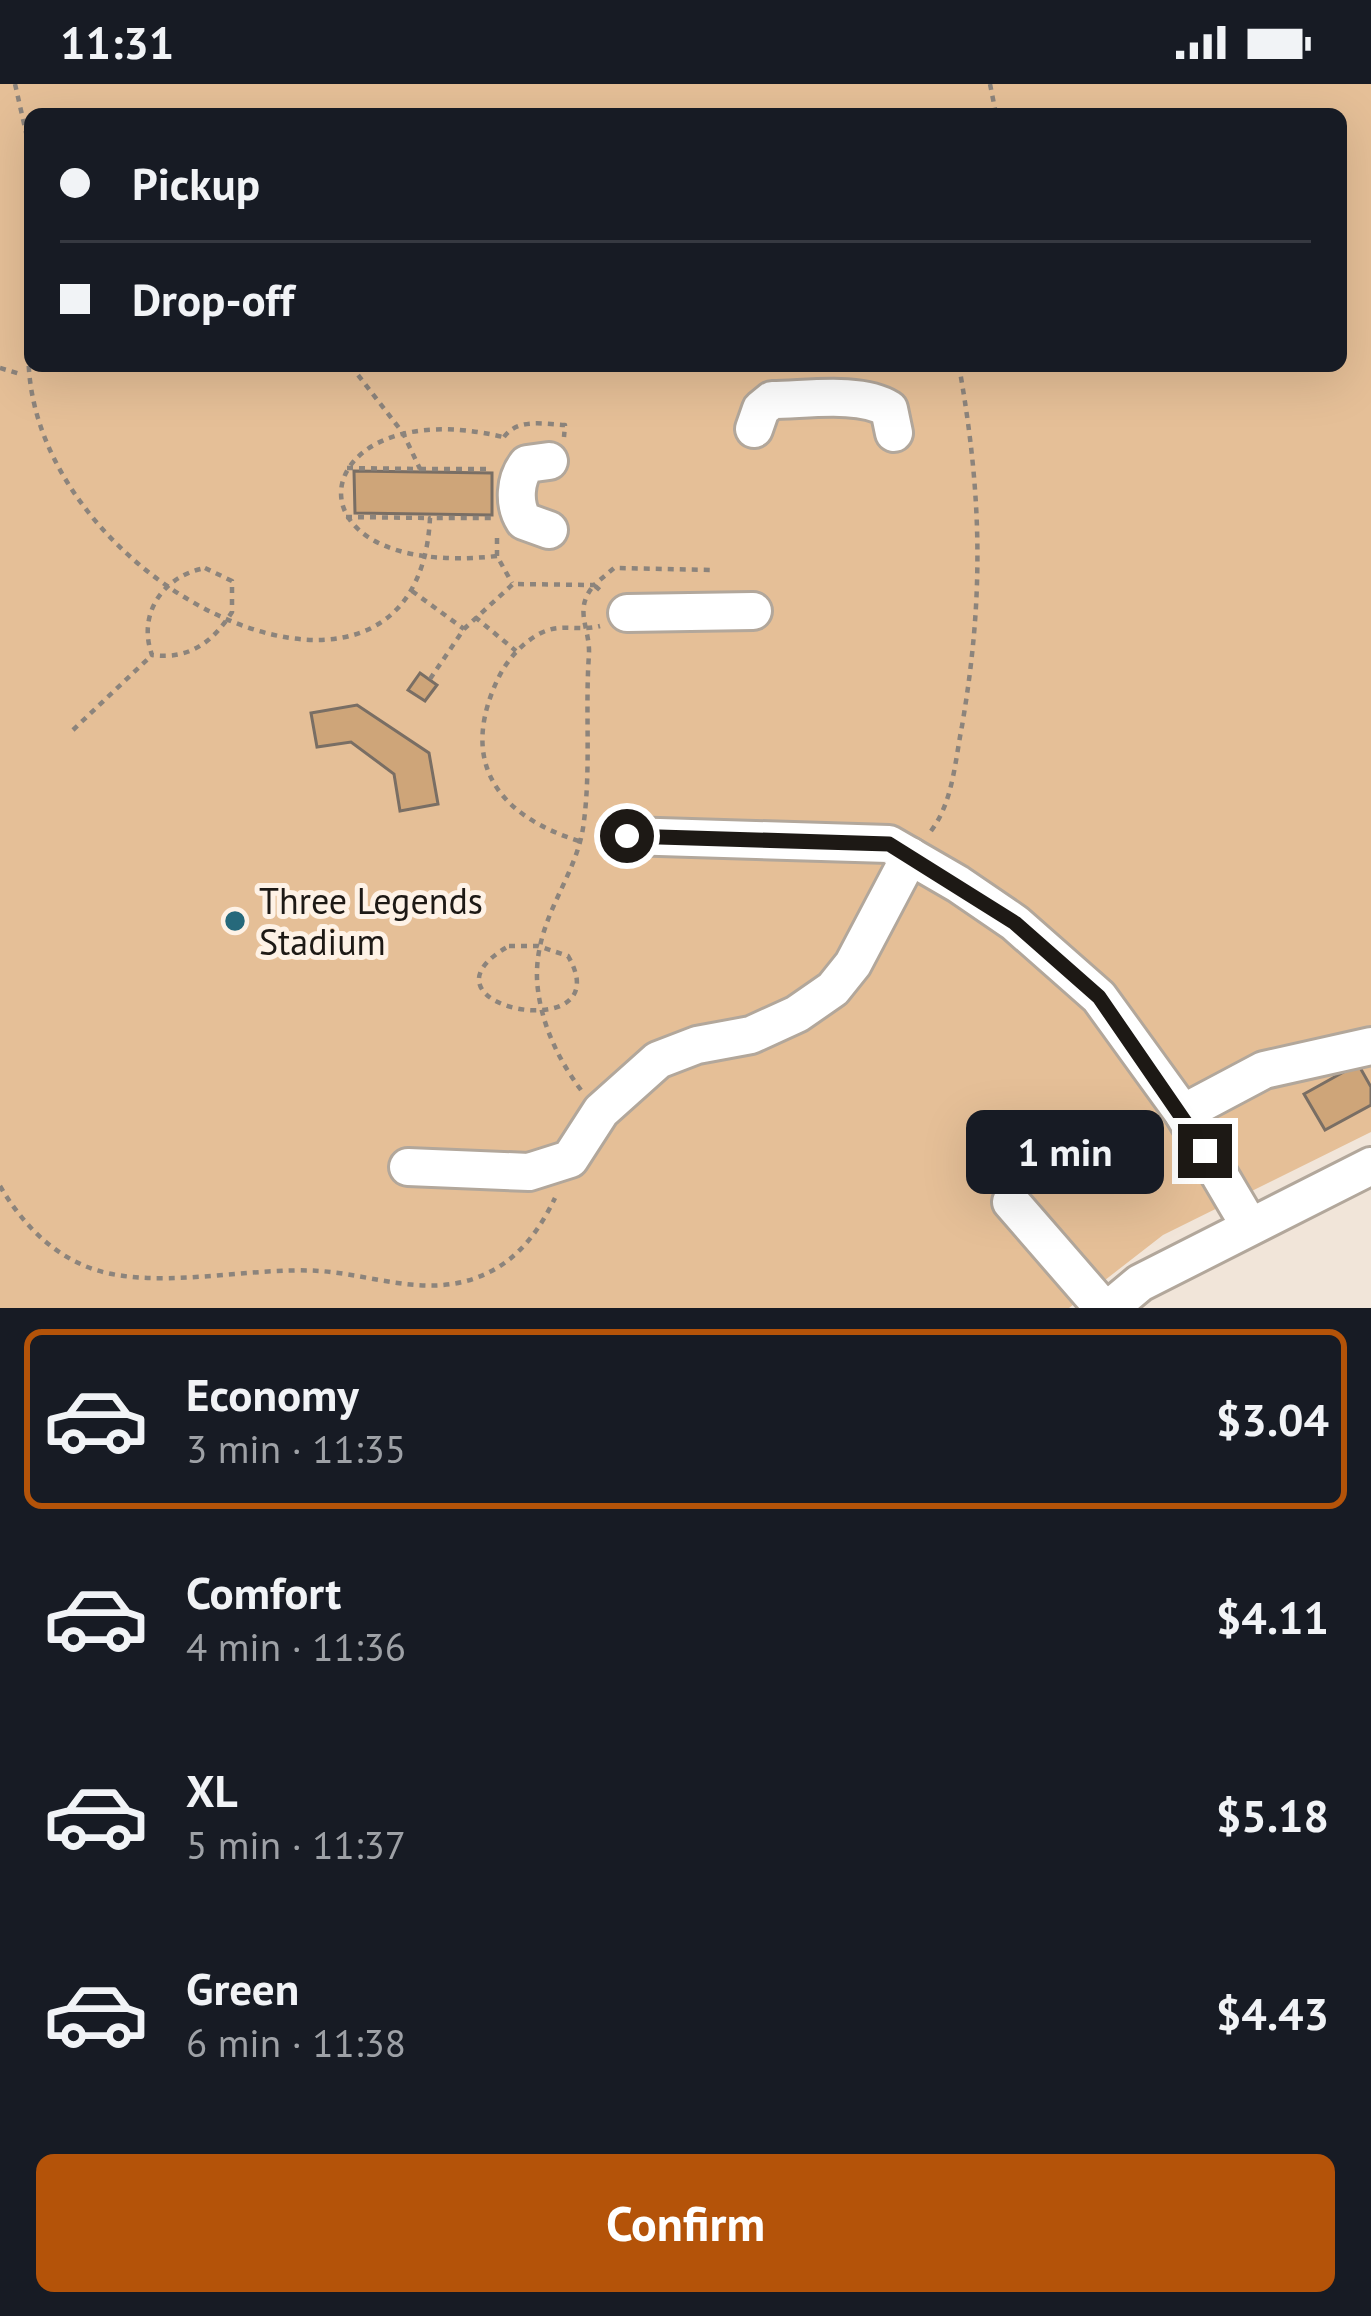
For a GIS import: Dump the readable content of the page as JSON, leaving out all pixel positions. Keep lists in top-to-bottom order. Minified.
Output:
{"places":["Three Legends Stadium"],"page":{"status":"11:31","banner":["Pickup","Drop-off"],"bubble":"1 min","list":[{"name":"Economy","note":"3 min · 11:35","value":"$3.04"},{"name":"Comfort","note":"4 min · 11:36","value":"$4.11"},{"name":"XL","note":"5 min · 11:37","value":"$5.18"},{"name":"Green","note":"6 min · 11:38","value":"$4.43"}],"buttons":"Confirm"}}
